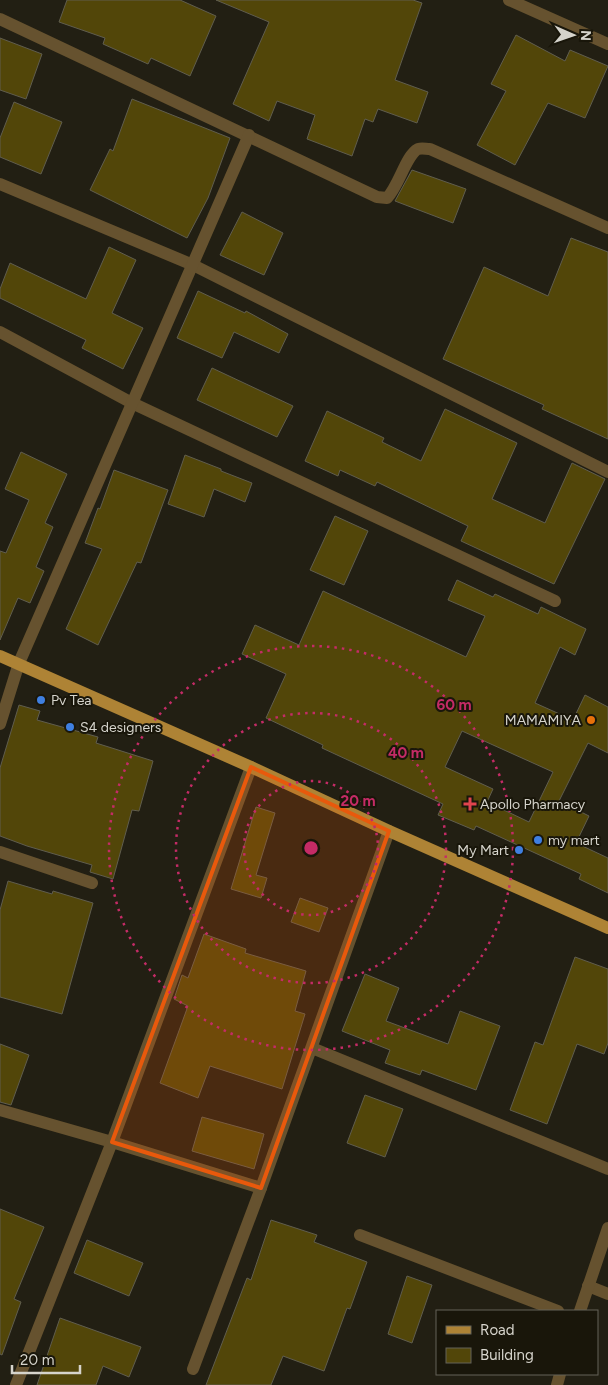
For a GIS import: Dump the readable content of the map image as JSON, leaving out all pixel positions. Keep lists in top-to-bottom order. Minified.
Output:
{"places":{"other":["Pv Tea","MAMAMIYA","S4 designers","my mart","My Mart"],"health":["Apollo Pharmacy"]},"legend":["Road","Building"],"scale_bar":"20 m","north":"right","rings":["60 m","40 m","20 m"]}
